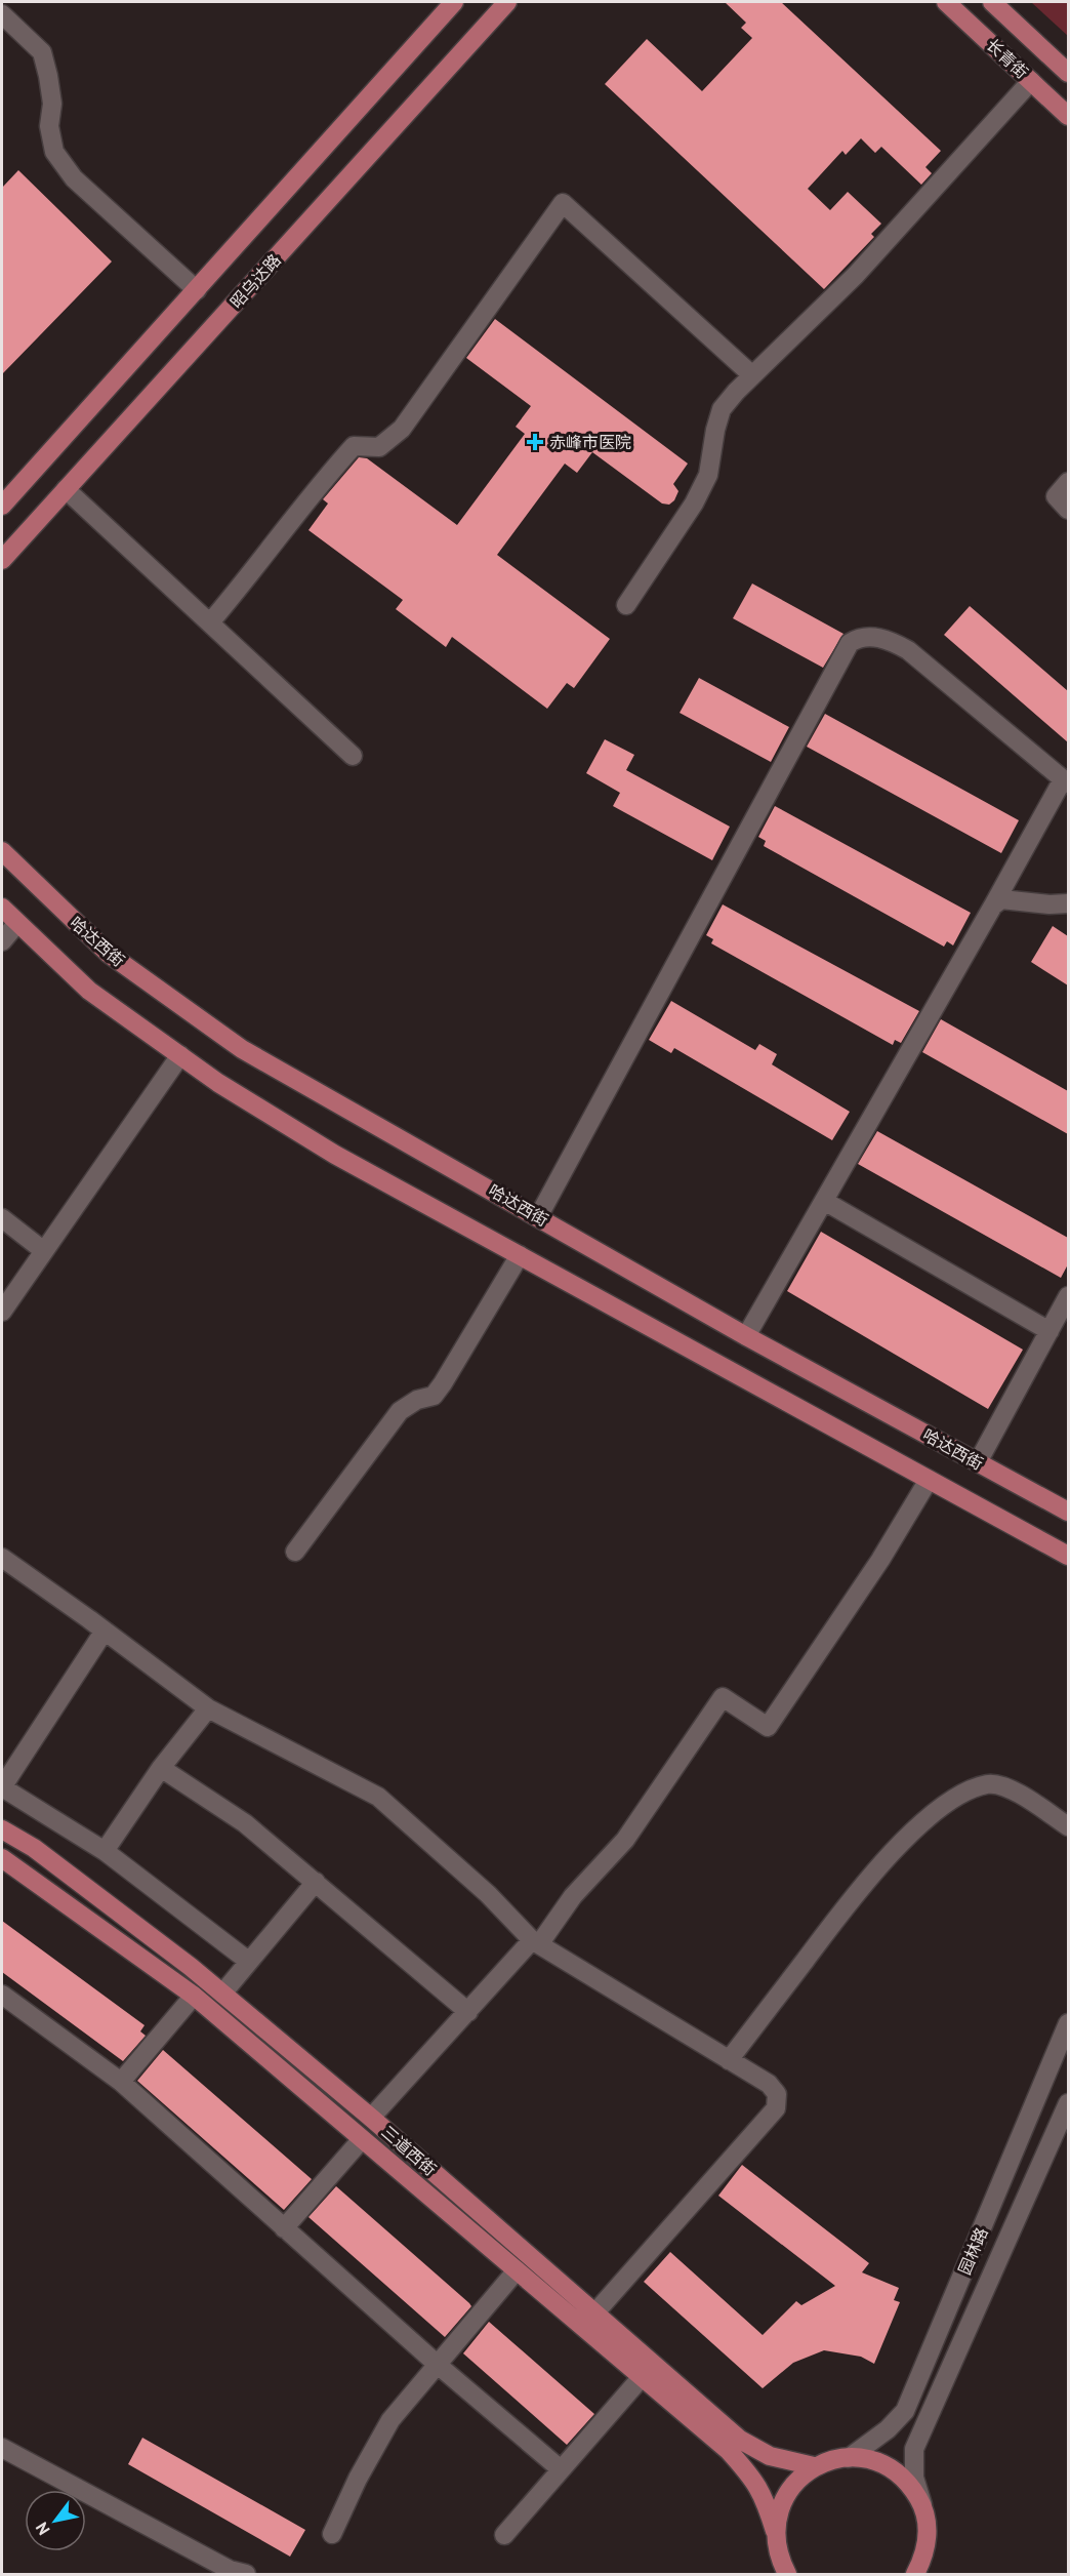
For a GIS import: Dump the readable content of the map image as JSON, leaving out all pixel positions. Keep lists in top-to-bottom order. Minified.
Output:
{"streets":{"main road":["长青街","昭乌达路","哈达西街","三道西街"],"street":["园林路"]},"places":{"health":["赤峰市医院"]},"north":"bottom left"}
